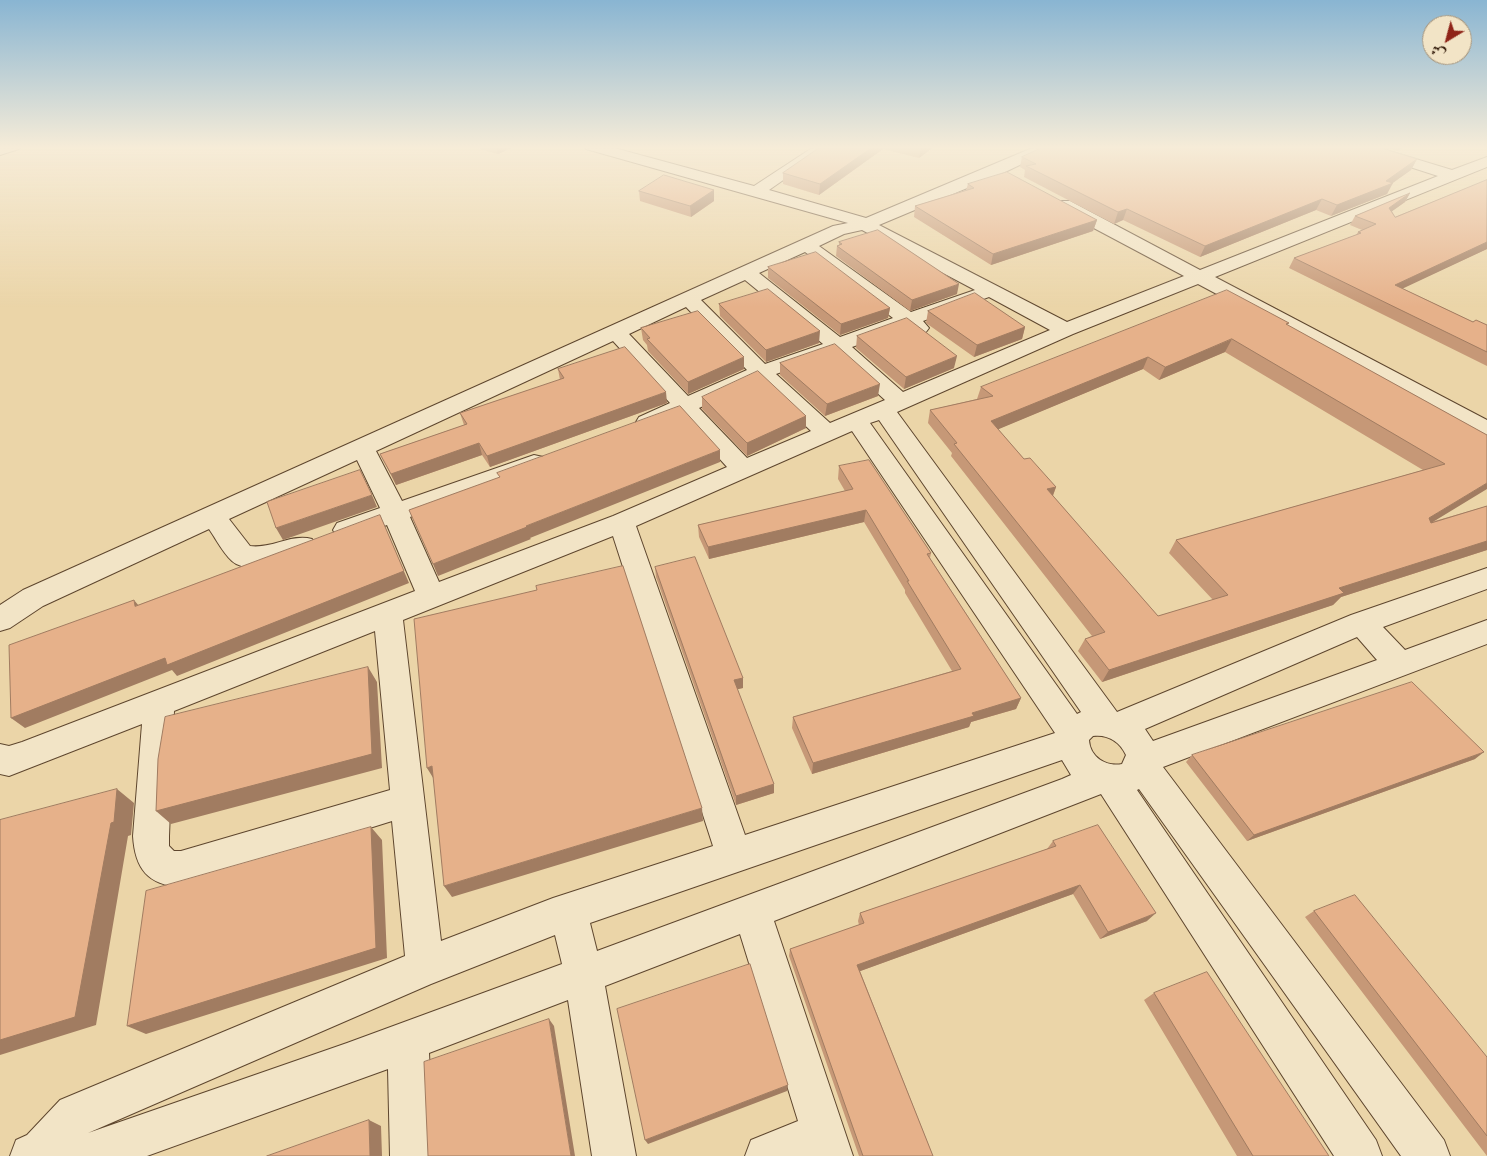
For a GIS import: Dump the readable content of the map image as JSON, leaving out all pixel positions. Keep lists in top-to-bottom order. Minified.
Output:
{"north":"bottom left"}
